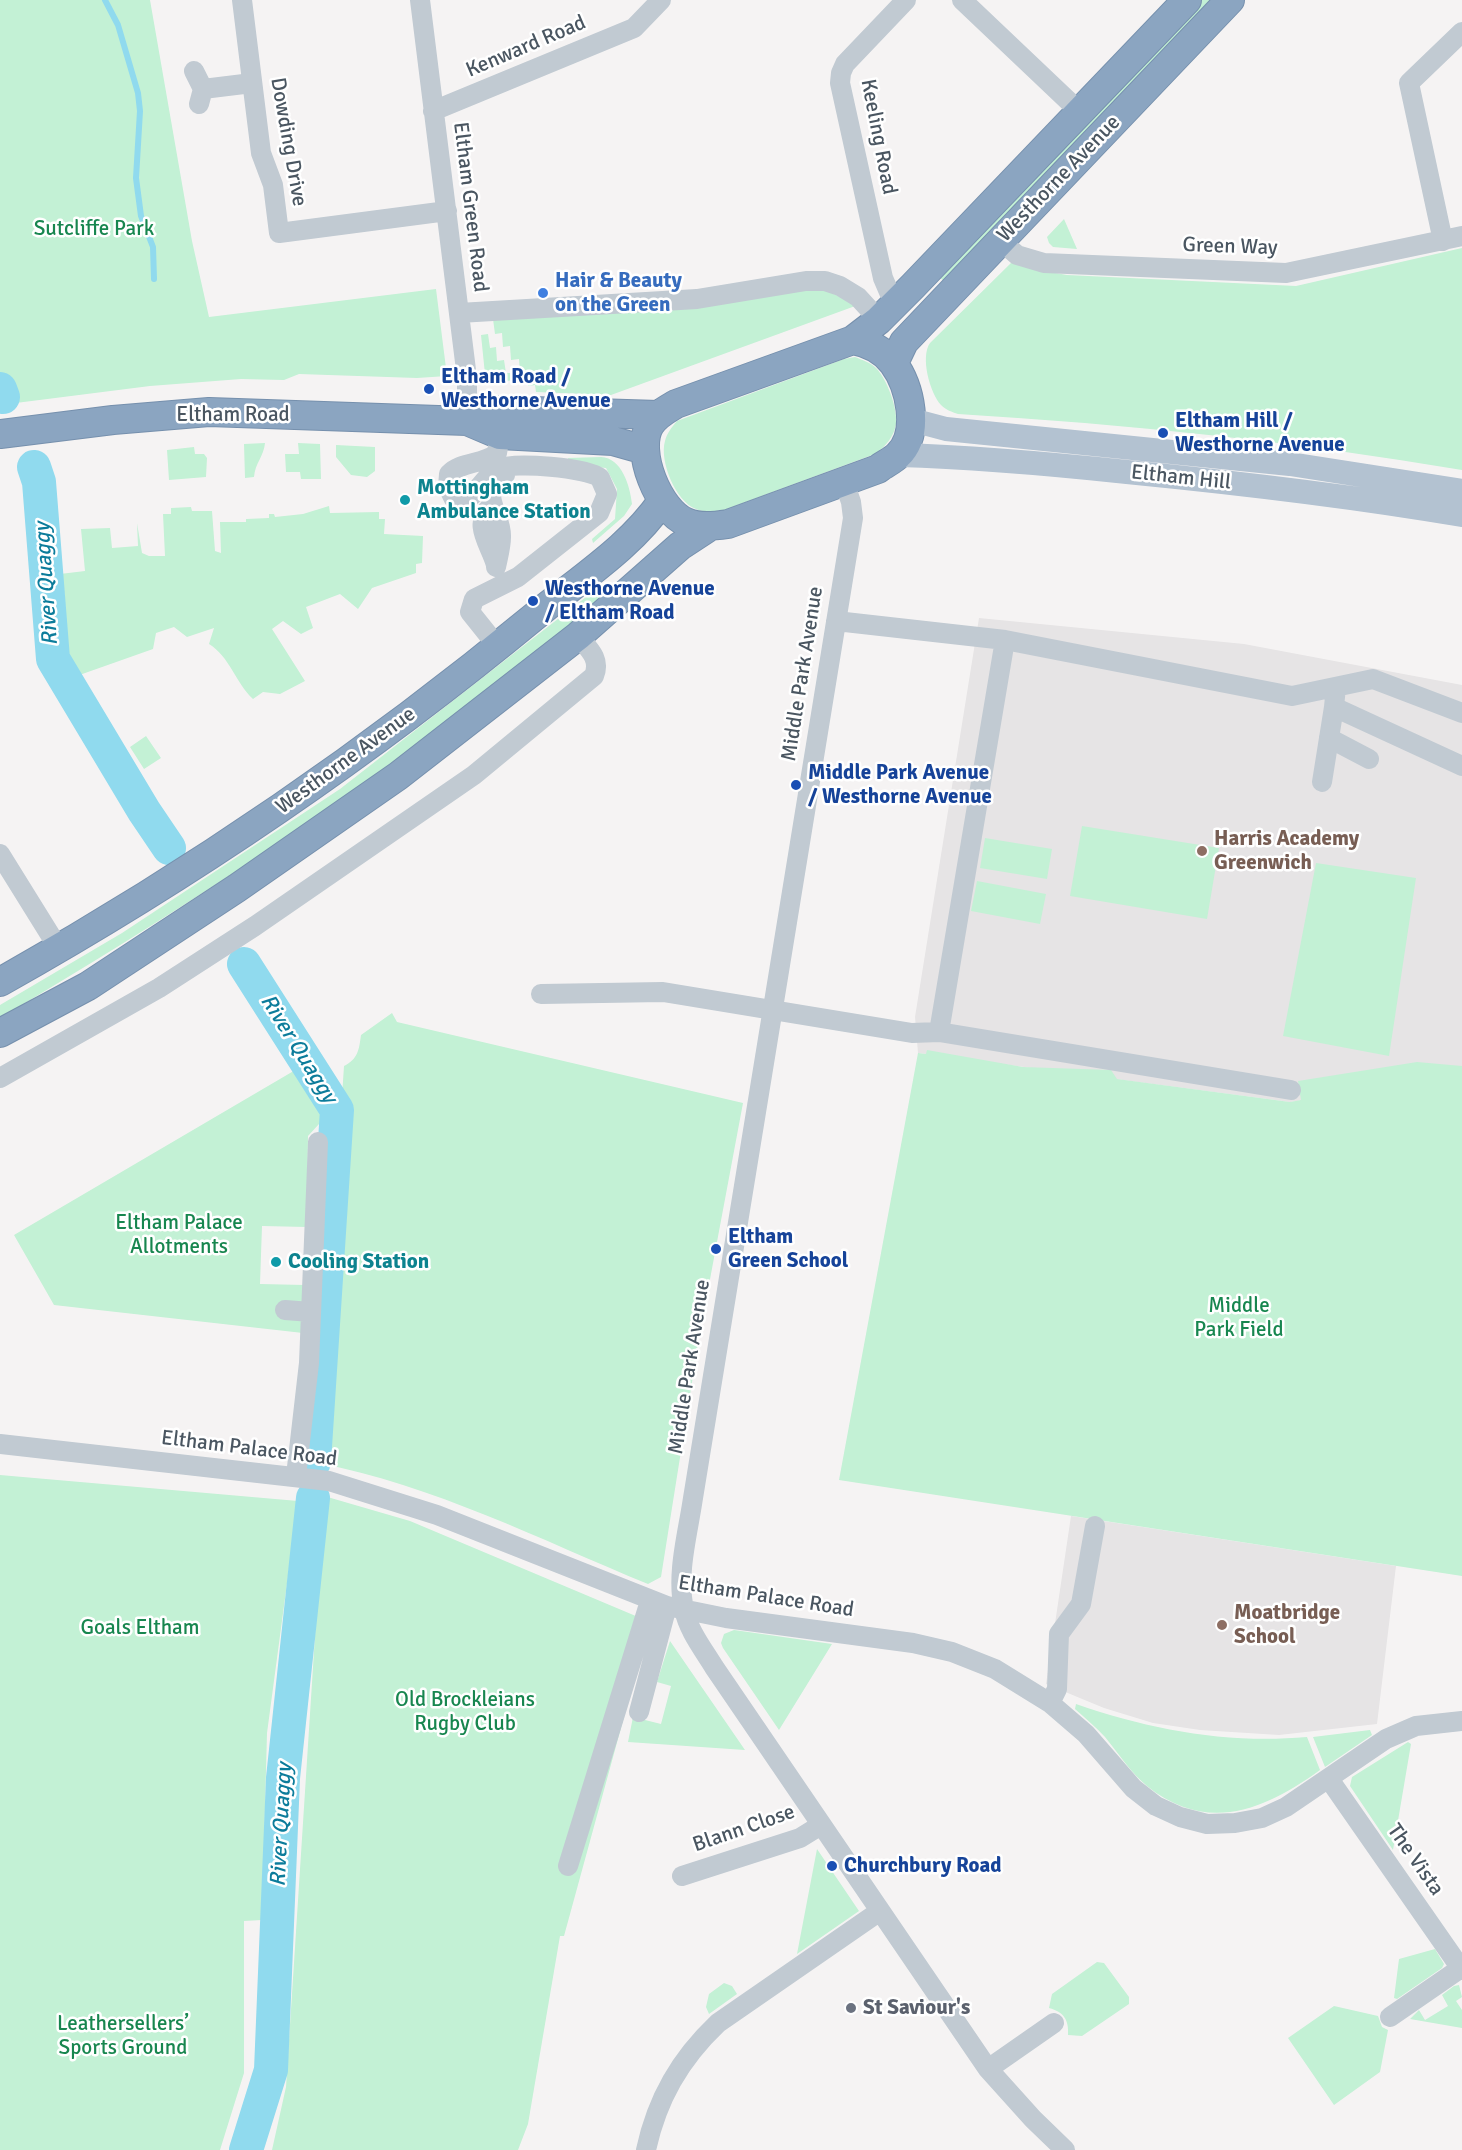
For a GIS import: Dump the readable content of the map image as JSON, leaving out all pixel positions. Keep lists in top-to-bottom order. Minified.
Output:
{"streets":{"highway":["Westhorne Avenue","Eltham Road"],"main road":["Eltham Hill"],"street":["Kenward Road","Keeling Road","Dowding Drive","Eltham Green Road","Green Way","Middle Park Avenue","Eltham Palace Road","Blann Close","The Vista"]},"crossings":[["Kenward Road","Eltham Green Road"],["Keeling Road","Westhorne Avenue"],["Dowding Drive","Eltham Green Road"],["Westhorne Avenue","Green Way"],["Westhorne Avenue","Eltham Road"],["Eltham Green Road","Eltham Road"],["Middle Park Avenue","Eltham Palace Road"],["Middle Park Avenue","Blann Close"],["Eltham Palace Road","The Vista"]],"water":["River Quaggy"],"parks":["Sutcliffe Park","Eltham Palace Allotments","Middle Park Field","Goals Eltham","Old Brockleians Rugby Club","Leathersellers’ Sports Ground"],"places":["Hair & Beauty on the Green","Eltham Road / Westhorne Avenue","Eltham Hill / Westhorne Avenue","Mottingham Ambulance Station","Westhorne Avenue / Eltham Road","Middle Park Avenue / Westhorne Avenue","Harris Academy Greenwich","Eltham Green School","Cooling Station","Moatbridge School","Churchbury Road","St Saviour's"]}
